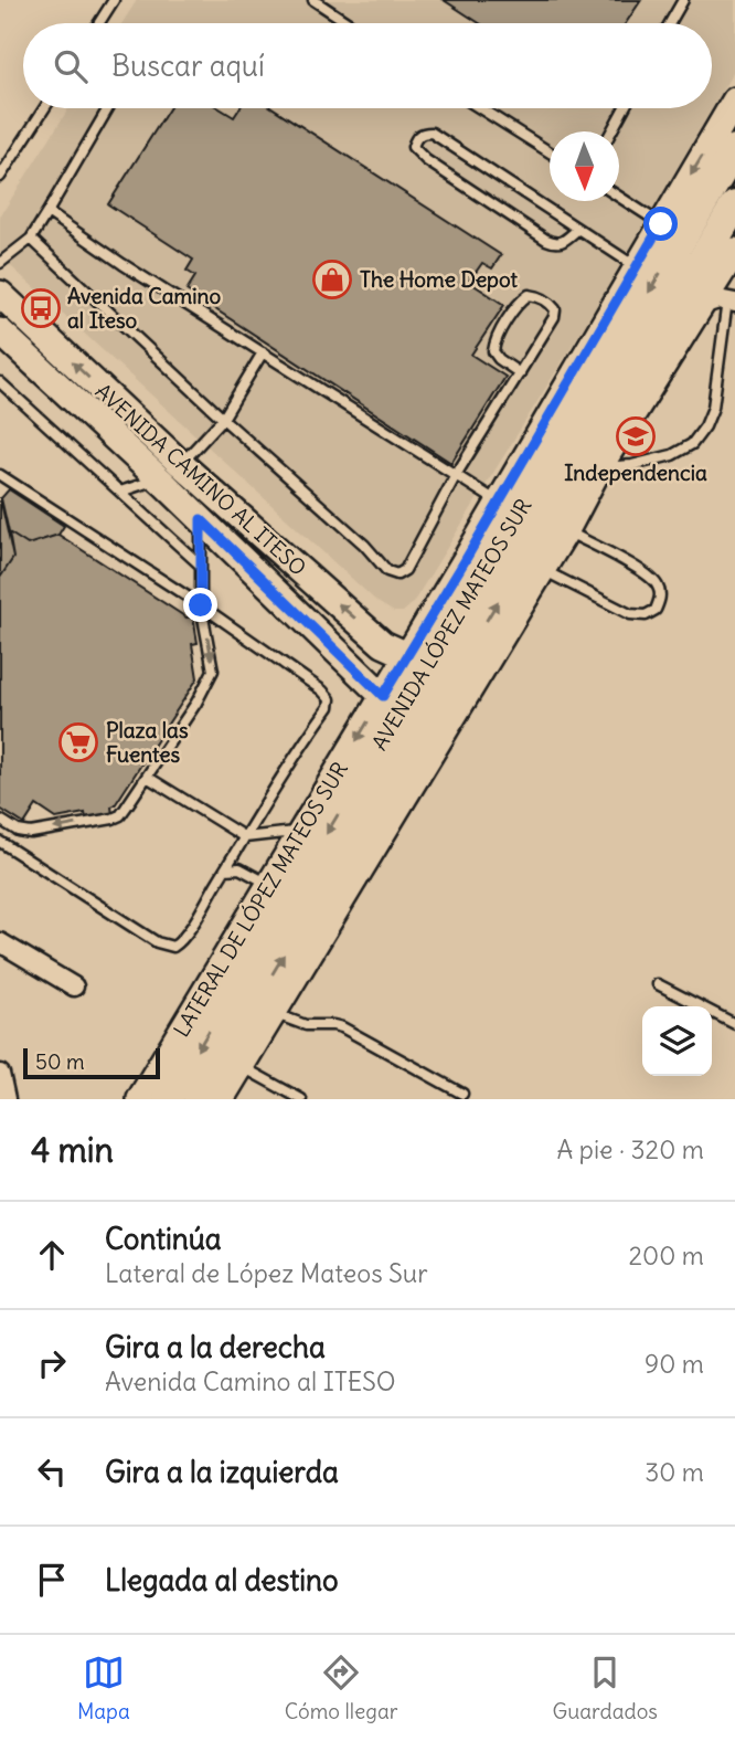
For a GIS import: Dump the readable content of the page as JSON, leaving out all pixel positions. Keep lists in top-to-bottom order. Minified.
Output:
{"streets":{"main road":["AVENIDA CAMINO AL ITESO","AVENIDA LÓPEZ MATEOS SUR","LATERAL DE LÓPEZ MATEOS SUR"]},"crossings":[["AVENIDA CAMINO AL ITESO","LATERAL DE LÓPEZ MATEOS SUR"]],"places":{"shop":["The Home Depot"],"bus stop":["Avenida Camino al Iteso"],"school or university":["Independencia"],"supermarket":["Plaza las Fuentes"]},"scale_bar":"50 m","north":"bottom","page":{"search":"Buscar aquí","scale":"50 m","heading":["4 min","A pie · 320 m"],"list":[["Continúa","Lateral de López Mateos Sur","200 m"],["Gira a la derecha","Avenida Camino al ITESO","90 m"],["Gira a la izquierda","30 m"],"Llegada al destino"],"nav":["Mapa","Cómo llegar","Guardados"]}}
